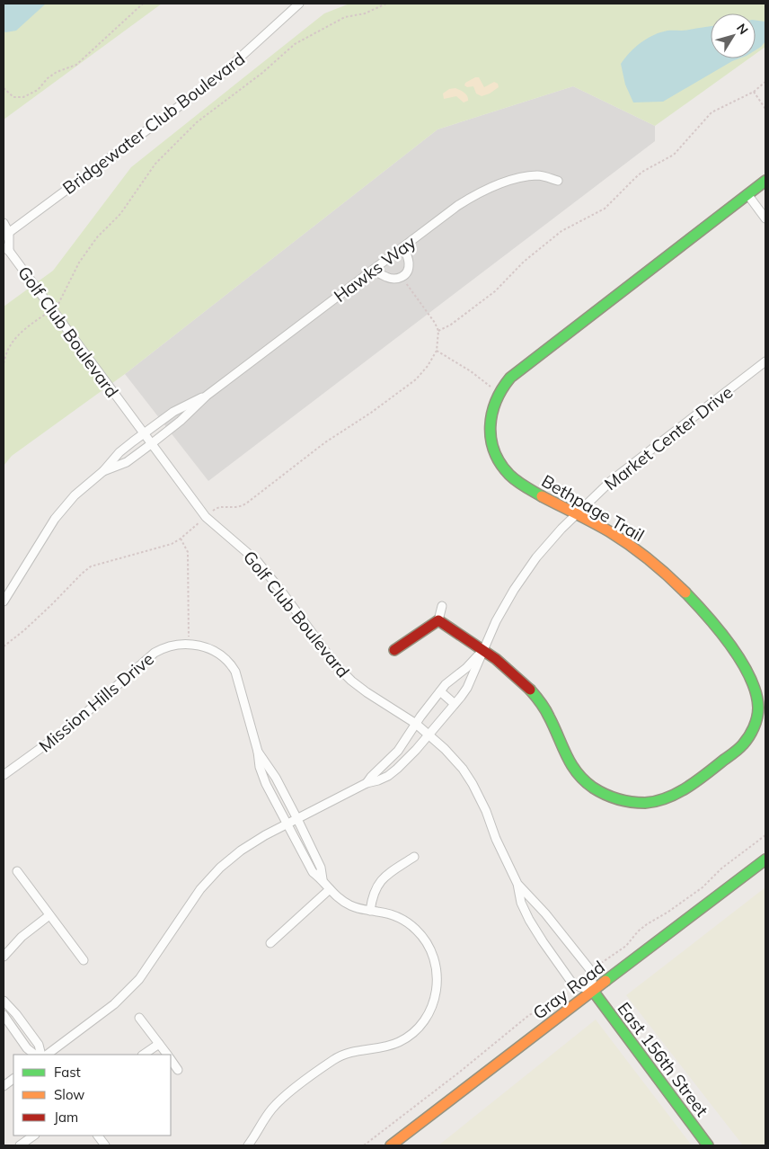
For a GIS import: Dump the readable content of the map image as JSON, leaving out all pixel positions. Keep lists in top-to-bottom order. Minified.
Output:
{"streets":{"street":["Bridgewater Club Boulevard","Hawks Way","Golf Club Boulevard","Market Center Drive","Bethpage Trail","Mission Hills Drive","Gray Road","East 156th Street"]},"crossings":[["Bridgewater Club Boulevard","Golf Club Boulevard"],["Hawks Way","Golf Club Boulevard"],["Golf Club Boulevard","Market Center Drive"],["Market Center Drive","Bethpage Trail"],["Market Center Drive","Mission Hills Drive"],["Gray Road","East 156th Street"]],"legend":["Fast","Slow","Jam"],"north":"top right"}
